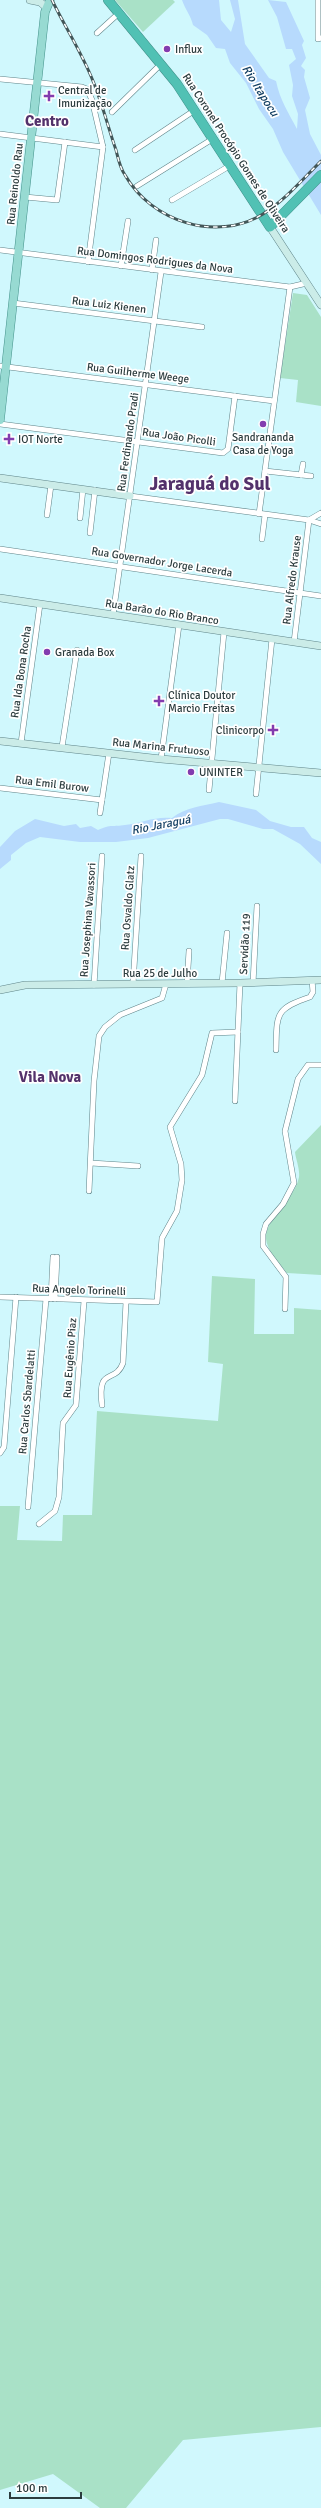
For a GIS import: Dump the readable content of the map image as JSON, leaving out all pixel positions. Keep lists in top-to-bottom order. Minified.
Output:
{"streets":{"highway":["Rua Coronel Procópio Gomes de Oliveira"],"main road":["Rua Reinoldo Rau"],"street":["Rua Domingos Rodrigues da Nova","Rua Luiz Kienen","Rua Guilherme Weege","Rua João Picolli","Rua Ferdinando Pradi","Rua Governador Jorge Lacerda","Rua Alfredo Krause","Rua Barão do Rio Branco","Rua Ida Bona Rocha","Rua Marina Frutuoso","Rua Emil Burow","Rua Osvaldo Glatz","Rua Josephina Vavassori","Servidão 119","Rua 25 de Julho","Rua Angelo Torinelli","Rua Eugênio Piaz","Rua Carlos Sbardelatti"]},"crossings":[["Rua Coronel Procópio Gomes de Oliveira","Rua Domingos Rodrigues da Nova"],["Rua Reinoldo Rau","Rua Domingos Rodrigues da Nova"],["Rua Reinoldo Rau","Rua Luiz Kienen"],["Rua Reinoldo Rau","Rua Guilherme Weege"],["Rua Domingos Rodrigues da Nova","Rua Ferdinando Pradi"],["Rua Luiz Kienen","Rua Ferdinando Pradi"],["Rua Guilherme Weege","Rua João Picolli"],["Rua Guilherme Weege","Rua Ferdinando Pradi"],["Rua João Picolli","Rua Ferdinando Pradi"],["Rua Ferdinando Pradi","Rua Governador Jorge Lacerda"],["Rua Ferdinando Pradi","Rua Barão do Rio Branco"],["Rua Governador Jorge Lacerda","Rua Alfredo Krause"],["Rua Alfredo Krause","Rua Barão do Rio Branco"],["Rua Barão do Rio Branco","Rua Ida Bona Rocha"],["Rua Ida Bona Rocha","Rua Marina Frutuoso"],["Rua Osvaldo Glatz","Rua 25 de Julho"],["Rua Josephina Vavassori","Rua 25 de Julho"],["Servidão 119","Rua 25 de Julho"],["Rua Angelo Torinelli","Rua Eugênio Piaz"],["Rua Angelo Torinelli","Rua Carlos Sbardelatti"]],"districts":["Centro","Jaraguá do Sul","Vila Nova"],"water":["Rio Itapocu","Rio Jaraguá"],"places":{"other":["Influx","Sandrananda Casa de Yoga","Granada Box","UNINTER"],"health":["Central de Imunização","IOT Norte","Clínica Doutor Marcio Freitas","Clinicorpo"]},"scale_bar":"100 m"}
